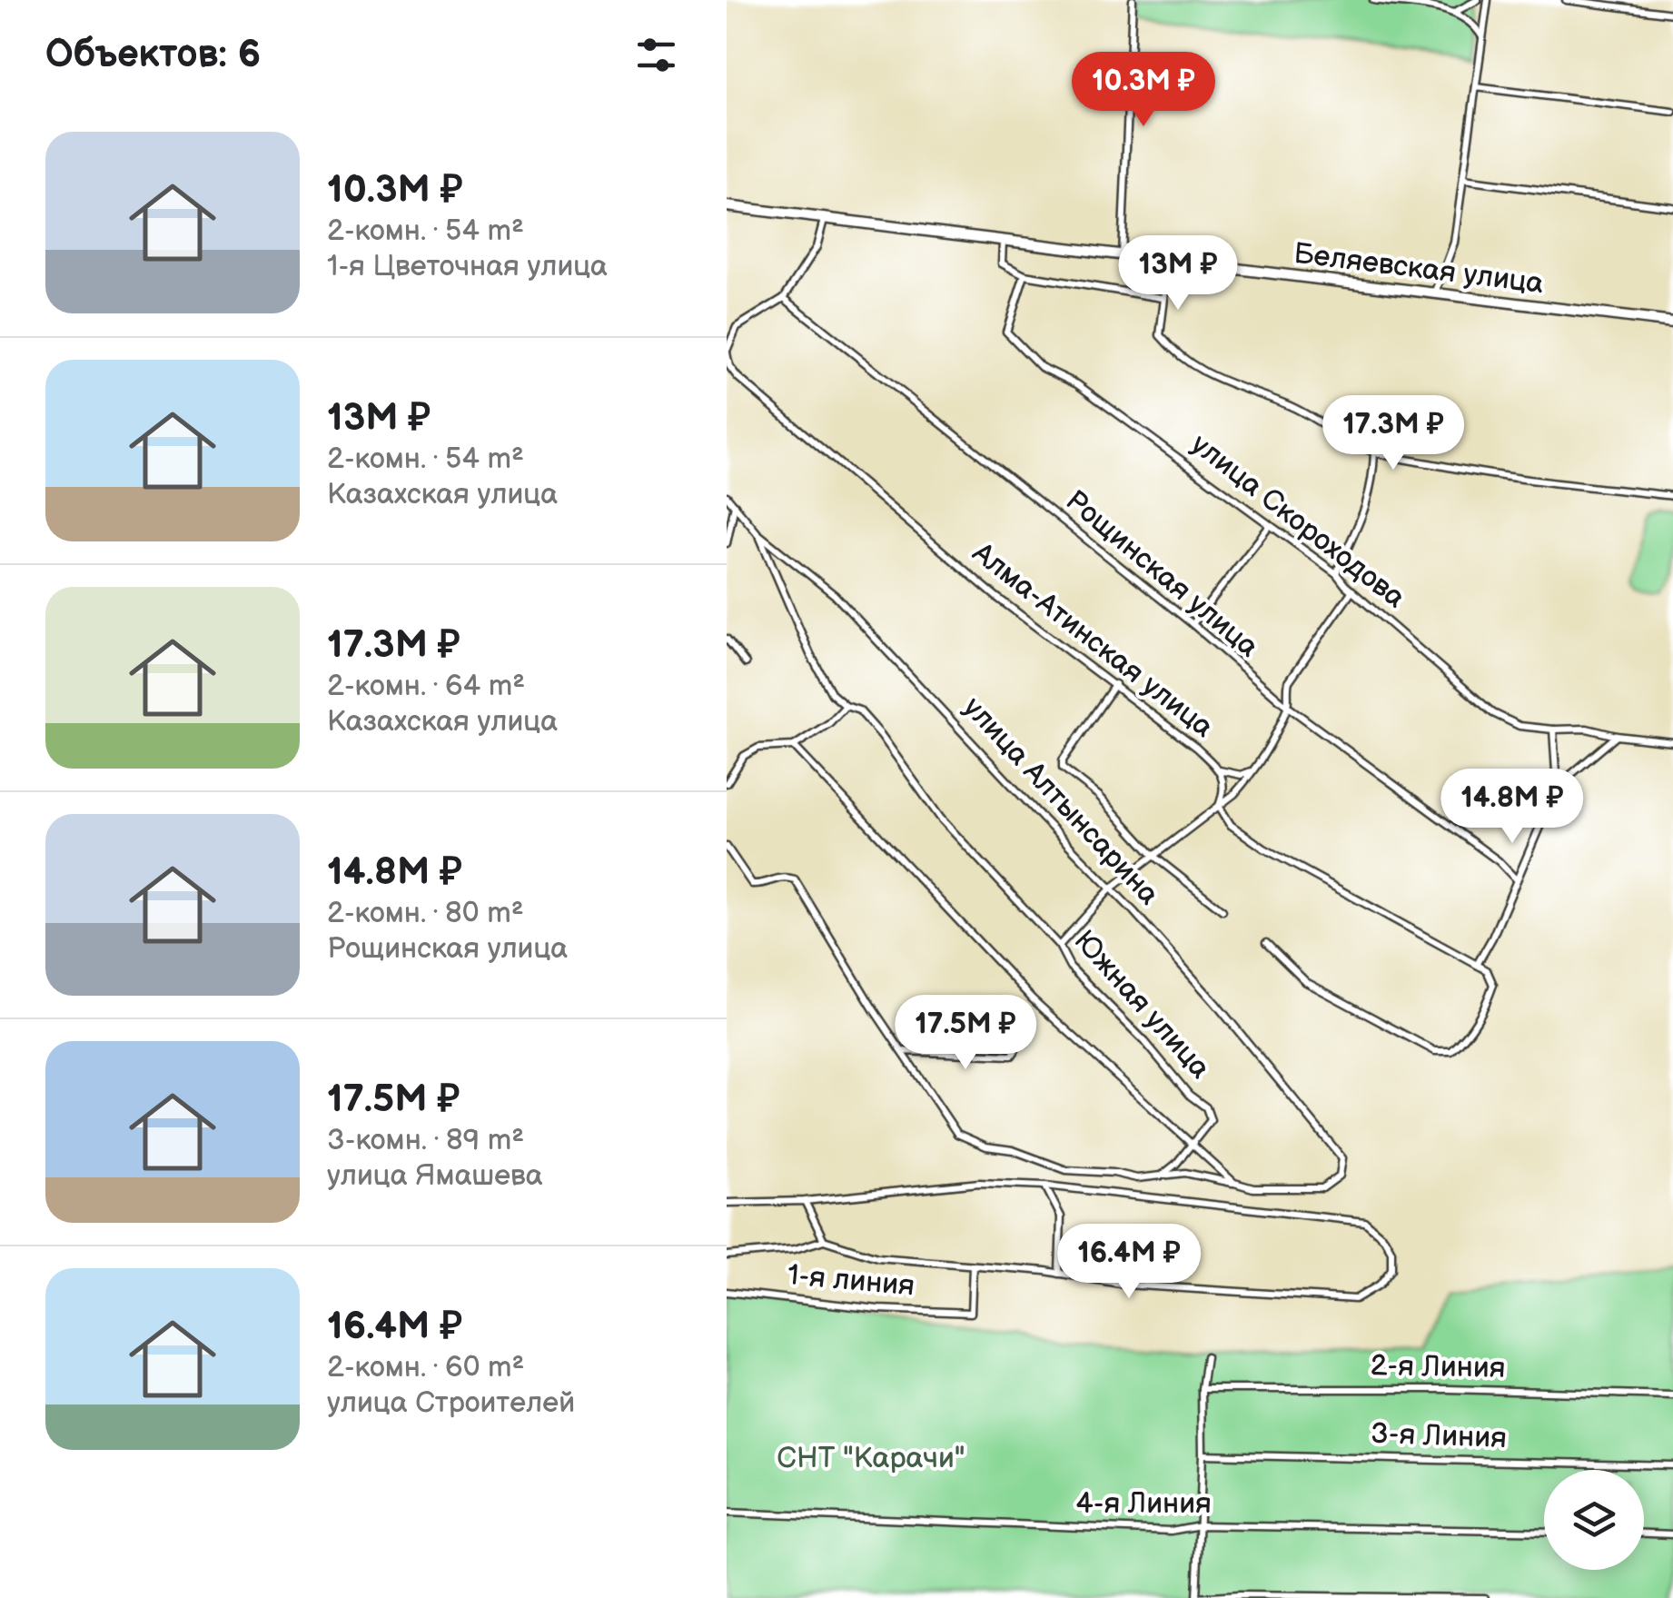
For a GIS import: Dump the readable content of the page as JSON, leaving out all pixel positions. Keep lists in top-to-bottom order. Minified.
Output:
{"streets":{"main road":["Беляевская улица"],"street":["улица Скороходова","Рощинская улица","Алма-Атинская улица","улица Алтынсарина","Южная улица","1-я линия","2-я Линия","3-я Линия","4-я Линия"]},"crossings":[["Рощинская улица","Алма-Атинская улица"],["улица Алтынсарина","Южная улица"]],"parks":["СНТ \"Карачи\""],"page":{"heading":"Объектов: 6","price":["10.3M ₽","13M ₽","17.3M ₽","14.8M ₽","17.5M ₽","16.4M ₽"],"list":[{"name":"10.3M ₽","note":"2-комн. · 54 m² · 1-я Цветочная улица"},{"name":"13M ₽","note":"2-комн. · 54 m² · Казахская улица"},{"name":"17.3M ₽","note":"2-комн. · 64 m² · Казахская улица"},{"name":"14.8M ₽","note":"2-комн. · 80 m² · Рощинская улица"},{"name":"17.5M ₽","note":"3-комн. · 89 m² · улица Ямашева"},{"name":"16.4M ₽","note":"2-комн. · 60 m² · улица Строителей"}]}}
